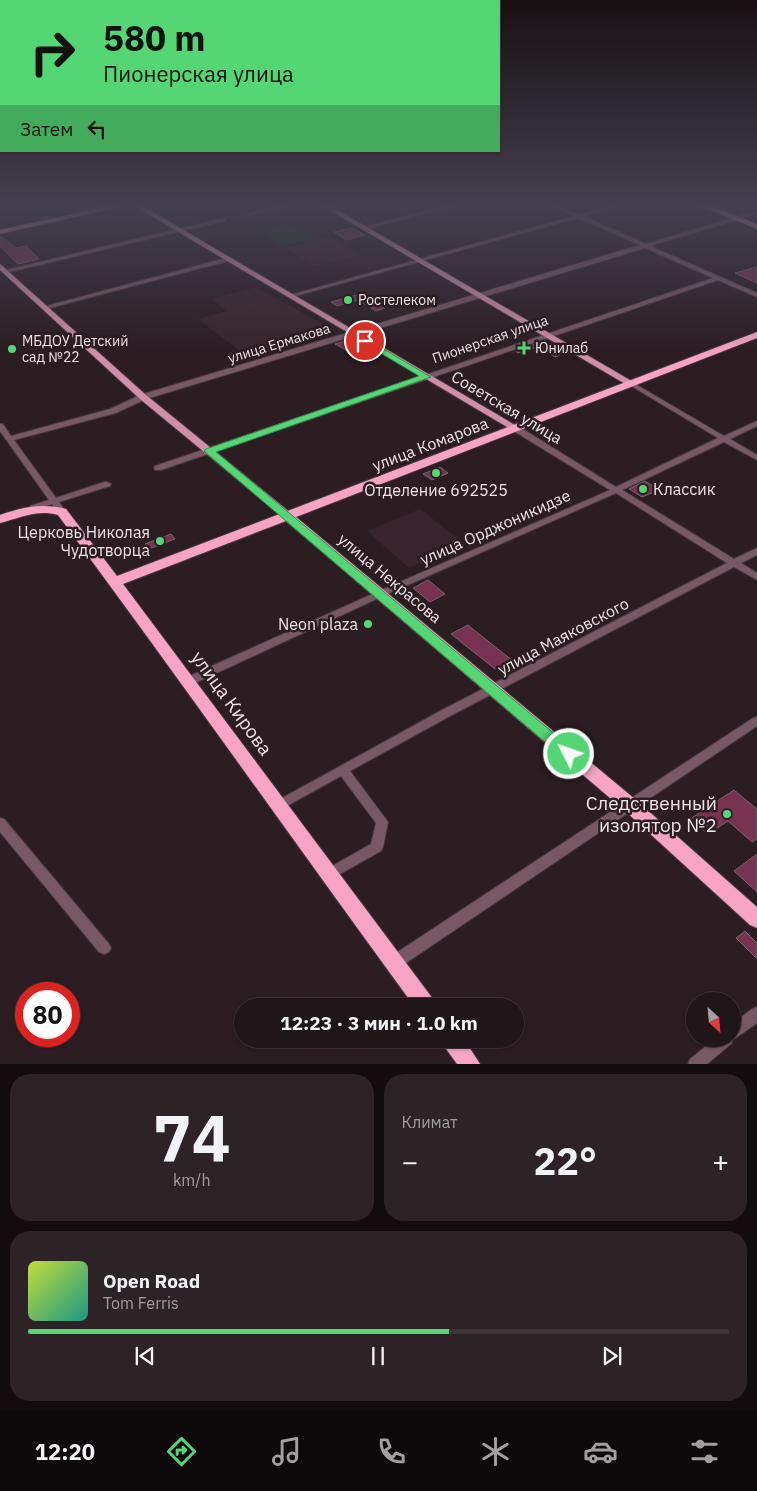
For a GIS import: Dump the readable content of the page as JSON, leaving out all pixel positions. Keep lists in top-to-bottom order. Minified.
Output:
{"streets":{"highway":["улица Комарова","улица Некрасова","улица Кирова"],"main road":["Советская улица"],"street":["Пионерская улица","улица Ермакова","улица Орджоникидзе","улица Маяковского"]},"crossings":[["Пионерская улица","Советская улица"],["Пионерская улица","улица Некрасова"],["улица Ермакова","Советская улица"],["улица Ермакова","улица Некрасова"],["улица Ермакова","улица Кирова"],["Советская улица","улица Комарова"],["Советская улица","улица Орджоникидзе"],["Советская улица","улица Маяковского"],["улица Комарова","улица Некрасова"],["улица Комарова","улица Кирова"],["улица Орджоникидзе","улица Некрасова"],["улица Орджоникидзе","улица Кирова"],["улица Некрасова","улица Маяковского"],["улица Маяковского","улица Кирова"]],"places":{"other":["Ростелеком","МБДОУ Детский сад №22","Отделение 692525","Классик","Церковь Николая Чудотворца","Neon plaza","Следственный изолятор №2"],"health":["Юнилаб"]},"north":"bottom right","page":{"turn":["580 m","Пионерская улица"],"then":"Затем","limit":"80","trip":"12:23 · 3 мин · 1.0 km","tile":[["74","km/h"],"Климат"],"heat":["−","22°","+"],"song":["Open Road","Tom Ferris"],"tabs":"12:20"}}
